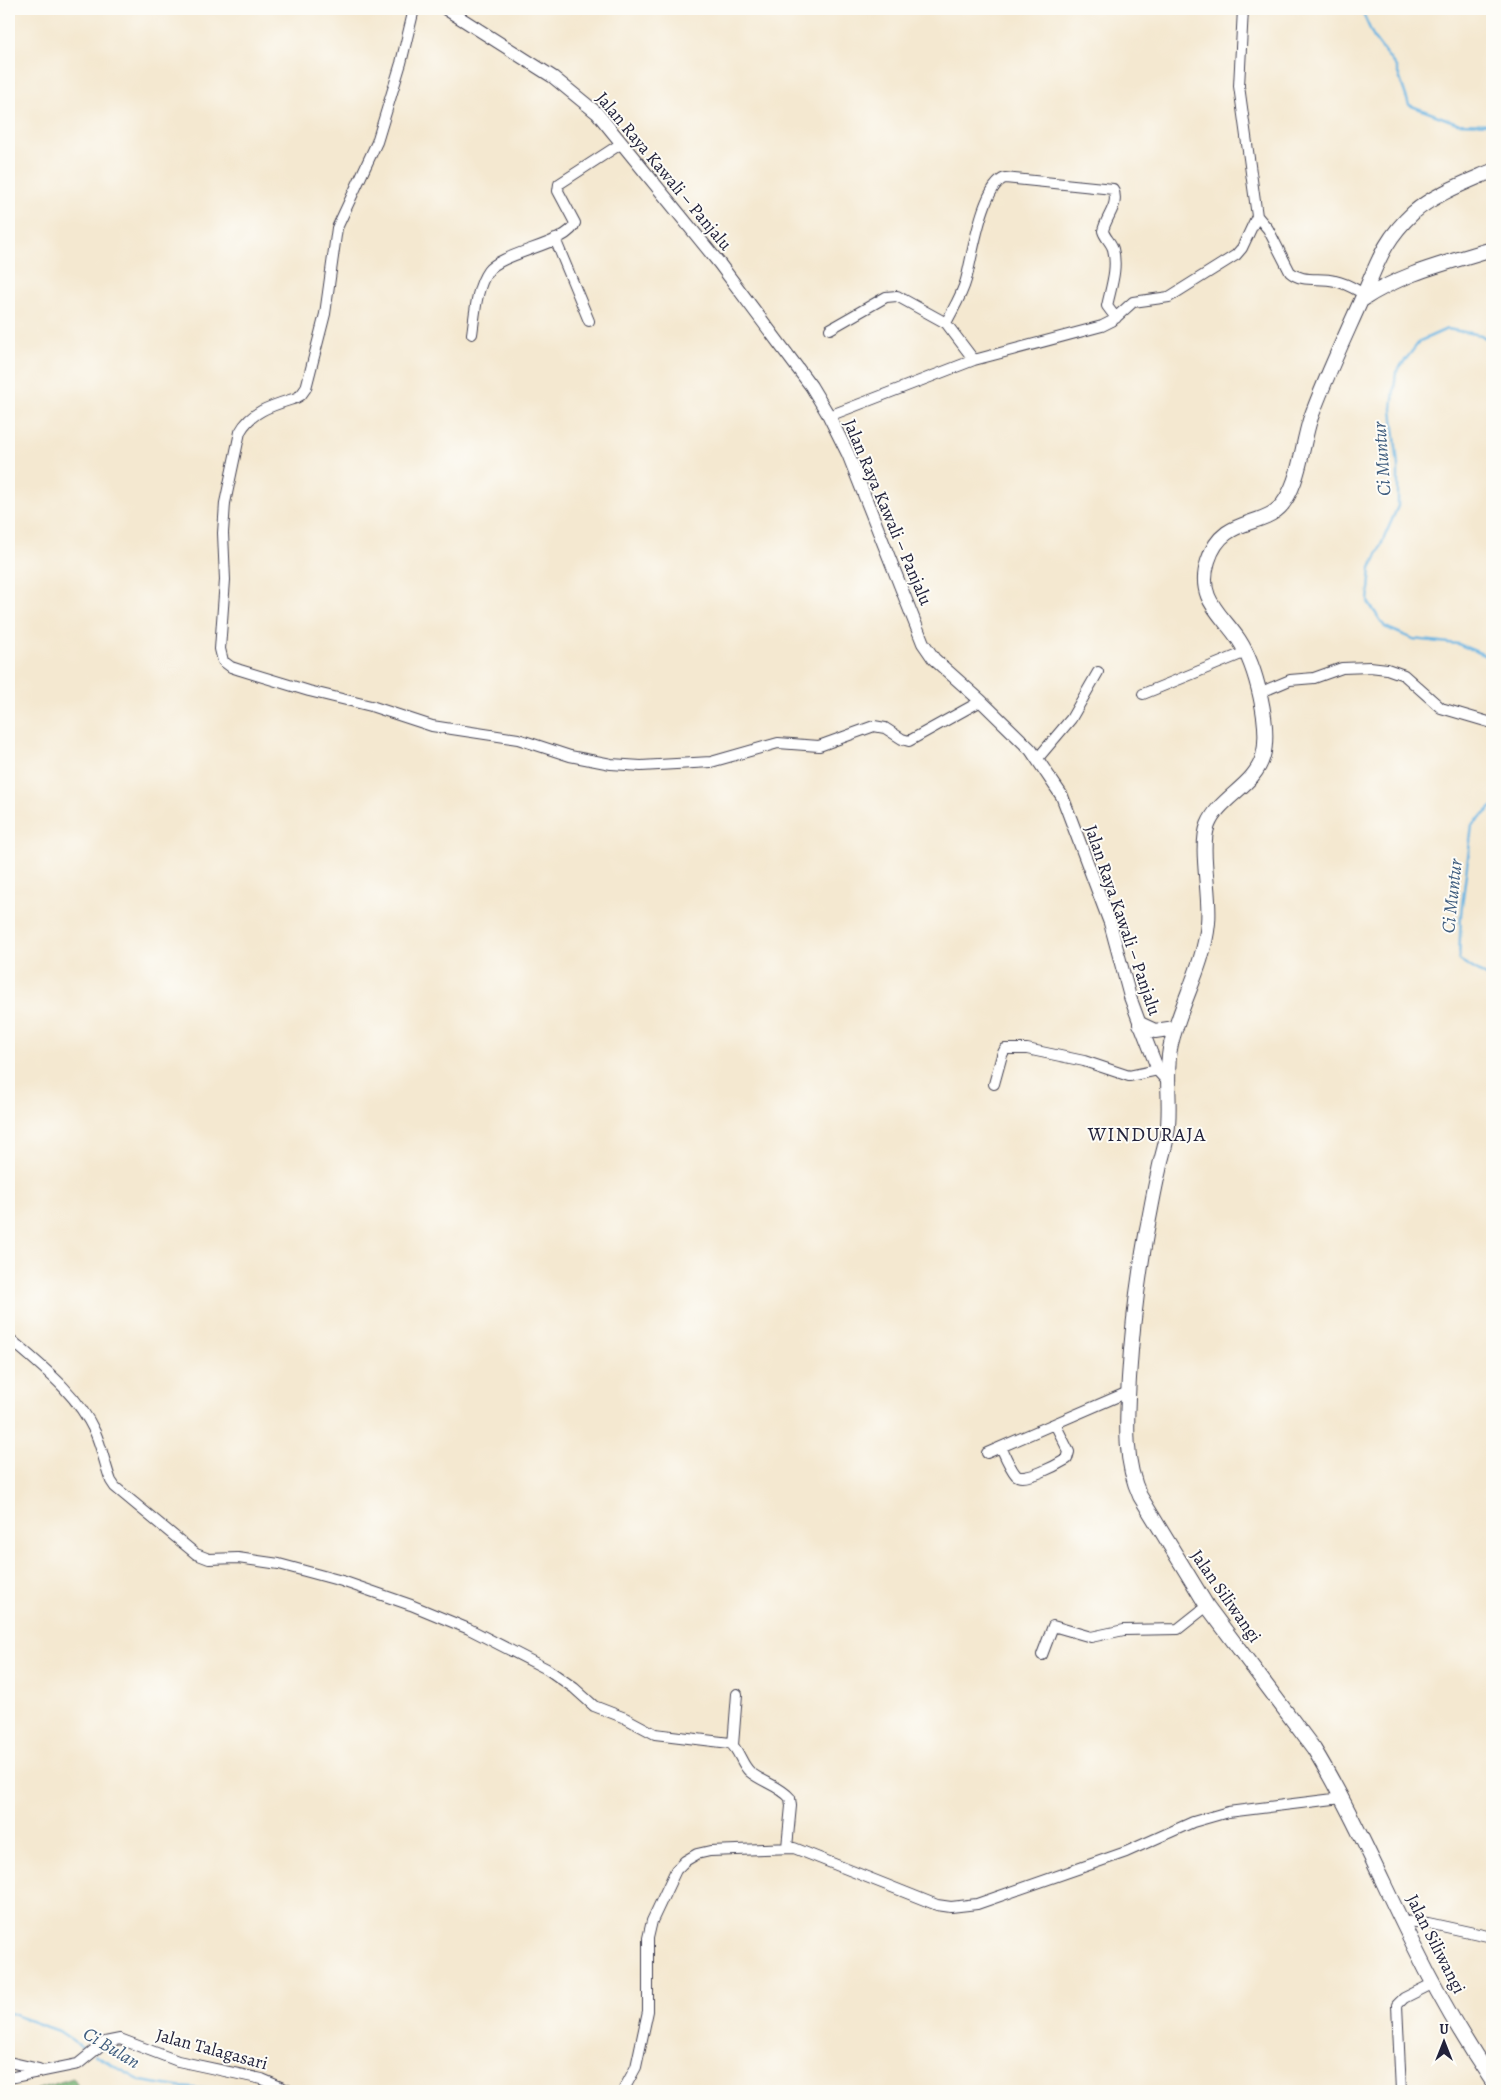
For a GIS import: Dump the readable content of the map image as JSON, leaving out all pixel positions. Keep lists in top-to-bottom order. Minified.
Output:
{"streets":{"highway":["Jalan Siliwangi"],"main road":["Jalan Raya Kawali – Panjalu"],"street":["Jalan Talagasari"]},"crossings":[["Jalan Raya Kawali – Panjalu","Jalan Siliwangi"]],"districts":["WINDURAJA"],"water":["Ci Muntur","Ci Bulan"],"north":"top"}
